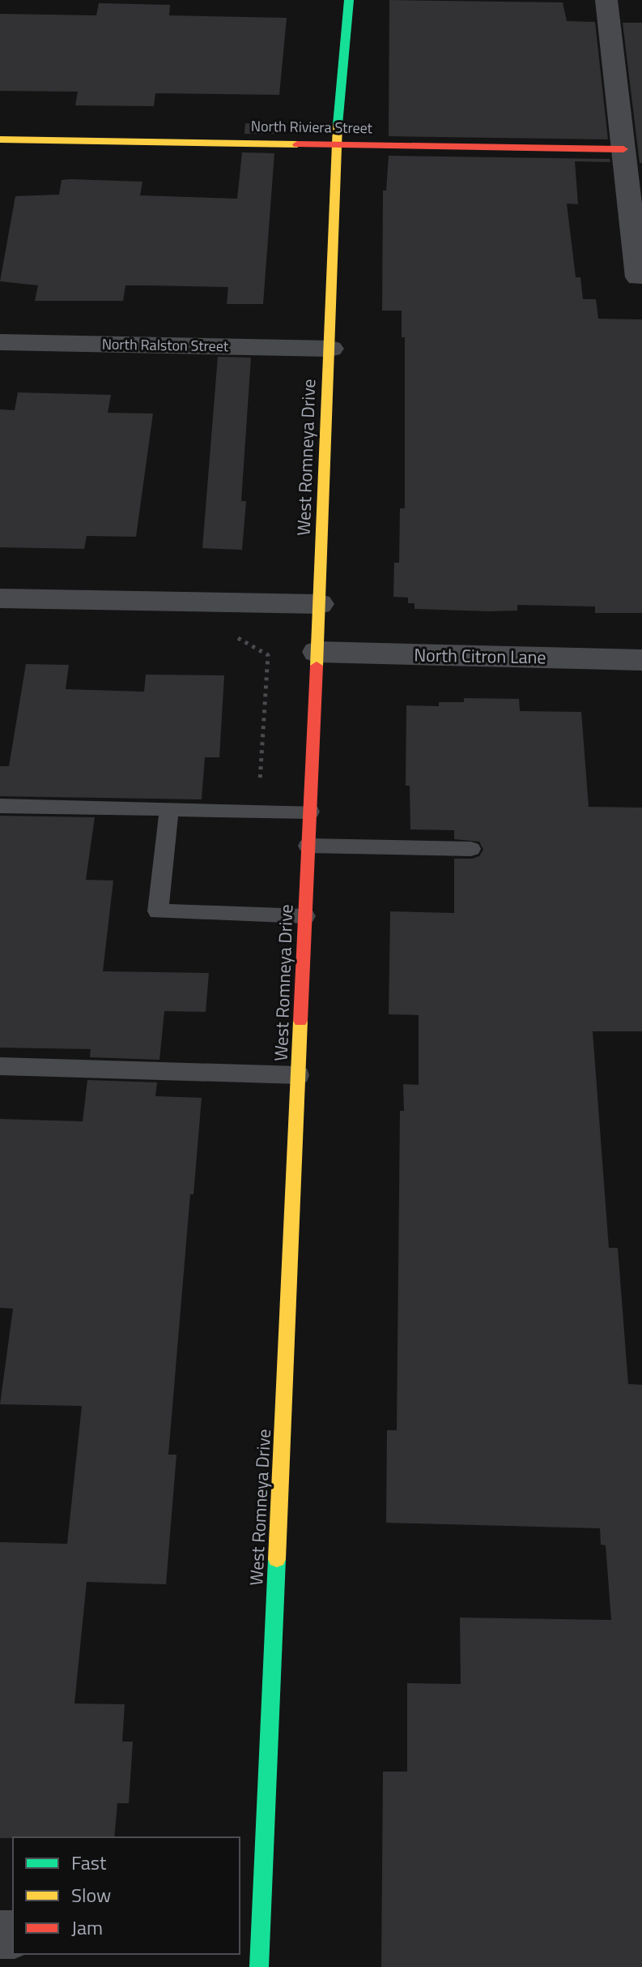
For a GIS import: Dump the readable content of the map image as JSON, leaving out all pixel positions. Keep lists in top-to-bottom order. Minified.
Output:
{"streets":{"street":["North Riviera Street","North Ralston Street","West Romneya Drive","North Citron Lane"]},"crossings":[["North Riviera Street","West Romneya Drive"],["North Ralston Street","West Romneya Drive"],["West Romneya Drive","North Citron Lane"]],"legend":["Fast","Slow","Jam"]}
